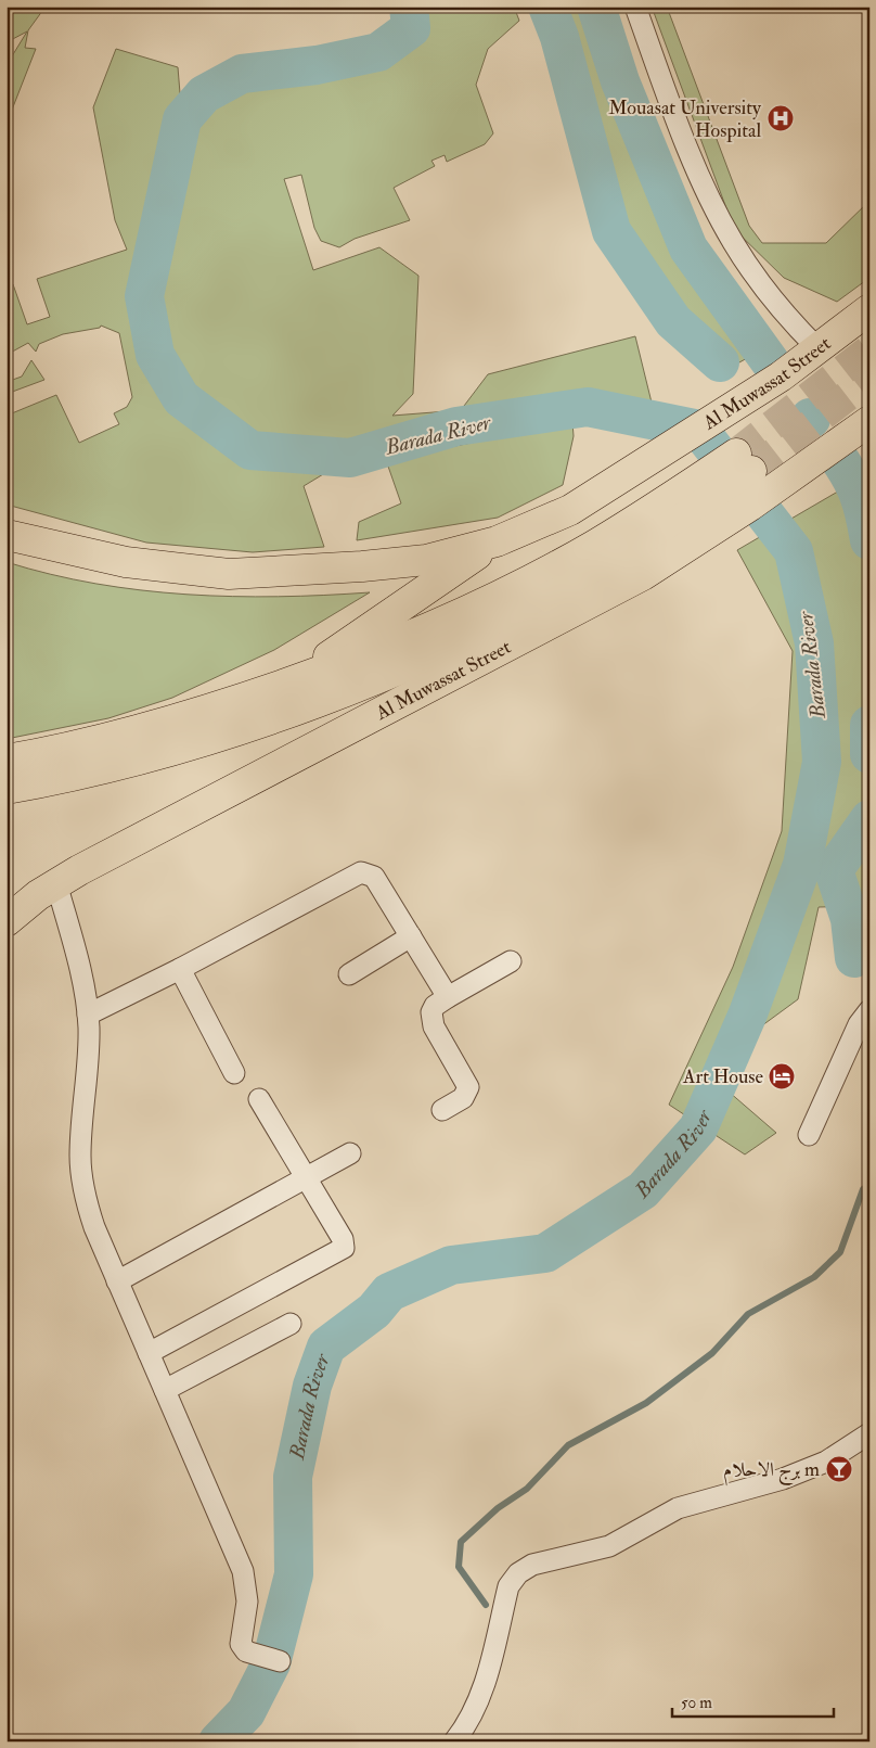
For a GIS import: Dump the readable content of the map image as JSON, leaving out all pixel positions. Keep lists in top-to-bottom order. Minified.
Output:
{"streets":{"main road":["Al Muwassat Street"]},"water":["Barada River"],"places":{"hospital":["Mouasat University Hospital"],"hotel":["Art House"],"bar":["برج الاحلام m"]},"scale_bar":"50 m"}
